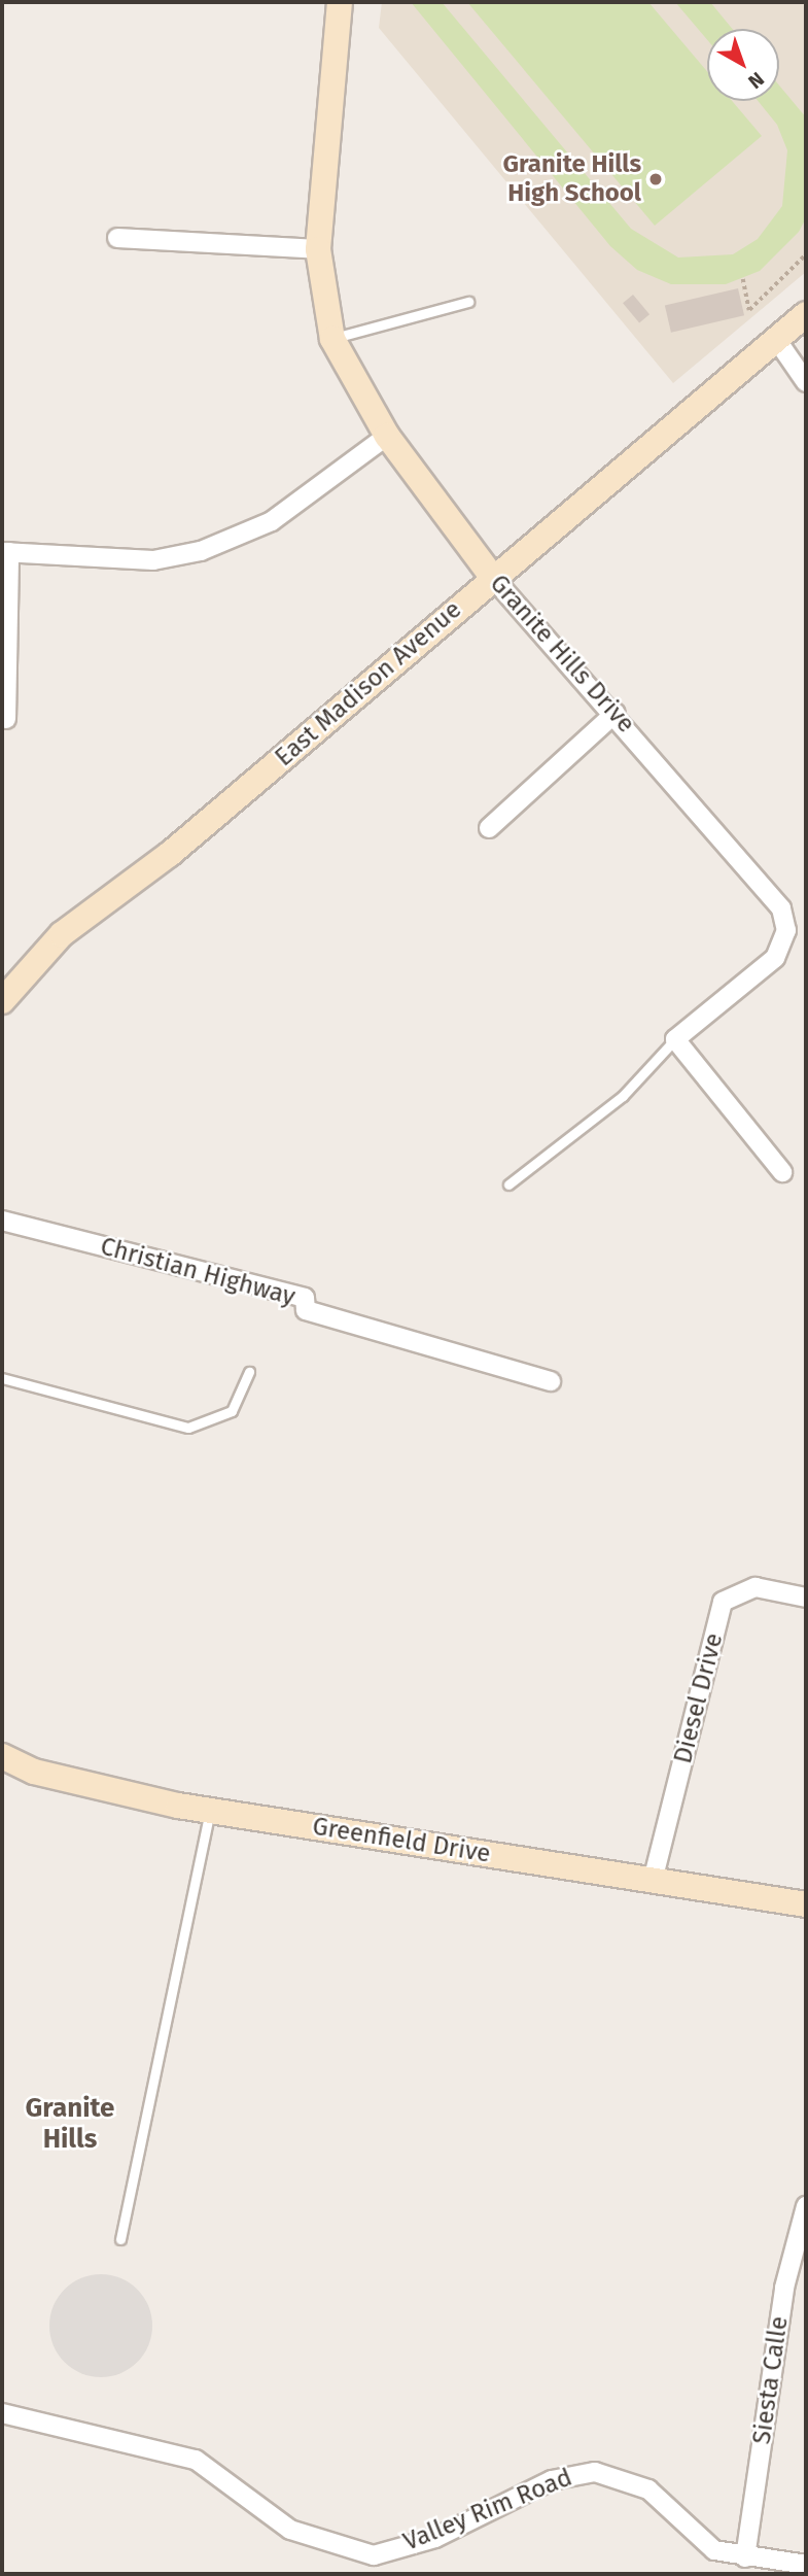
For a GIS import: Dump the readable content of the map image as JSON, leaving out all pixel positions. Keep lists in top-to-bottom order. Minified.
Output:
{"streets":{"street":["Granite Hills Drive","East Madison Avenue","Christian Highway","Diesel Drive","Greenfield Drive","Siesta Calle","Valley Rim Road"]},"crossings":[["Granite Hills Drive","East Madison Avenue"],["Diesel Drive","Greenfield Drive"],["Siesta Calle","Valley Rim Road"]],"districts":["Granite Hills"],"places":["Granite Hills High School"],"north":"bottom right"}
